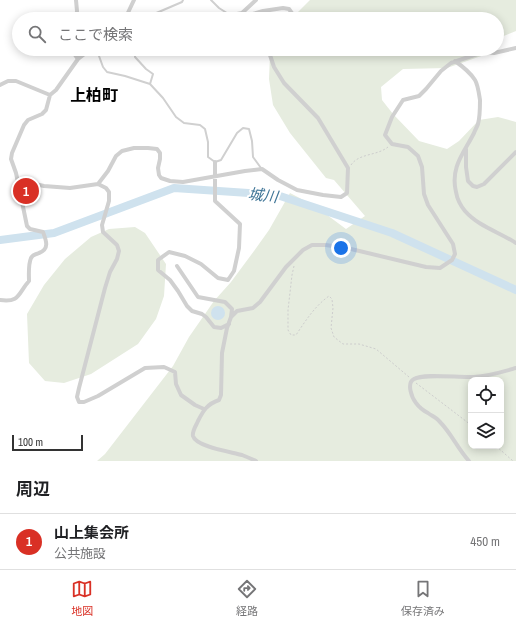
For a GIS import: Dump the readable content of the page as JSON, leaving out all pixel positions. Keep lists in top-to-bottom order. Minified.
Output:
{"districts":["上柏町"],"water":["城川"],"scale_bar":"100 m","page":{"search":"ここで検索","pins":"1","scale":"100 m","heading":"周辺","list":[{"mark":"1","name":"山上集会所","note":"公共施設","value":"450 m"}],"nav":["地図","経路","保存済み"]}}
